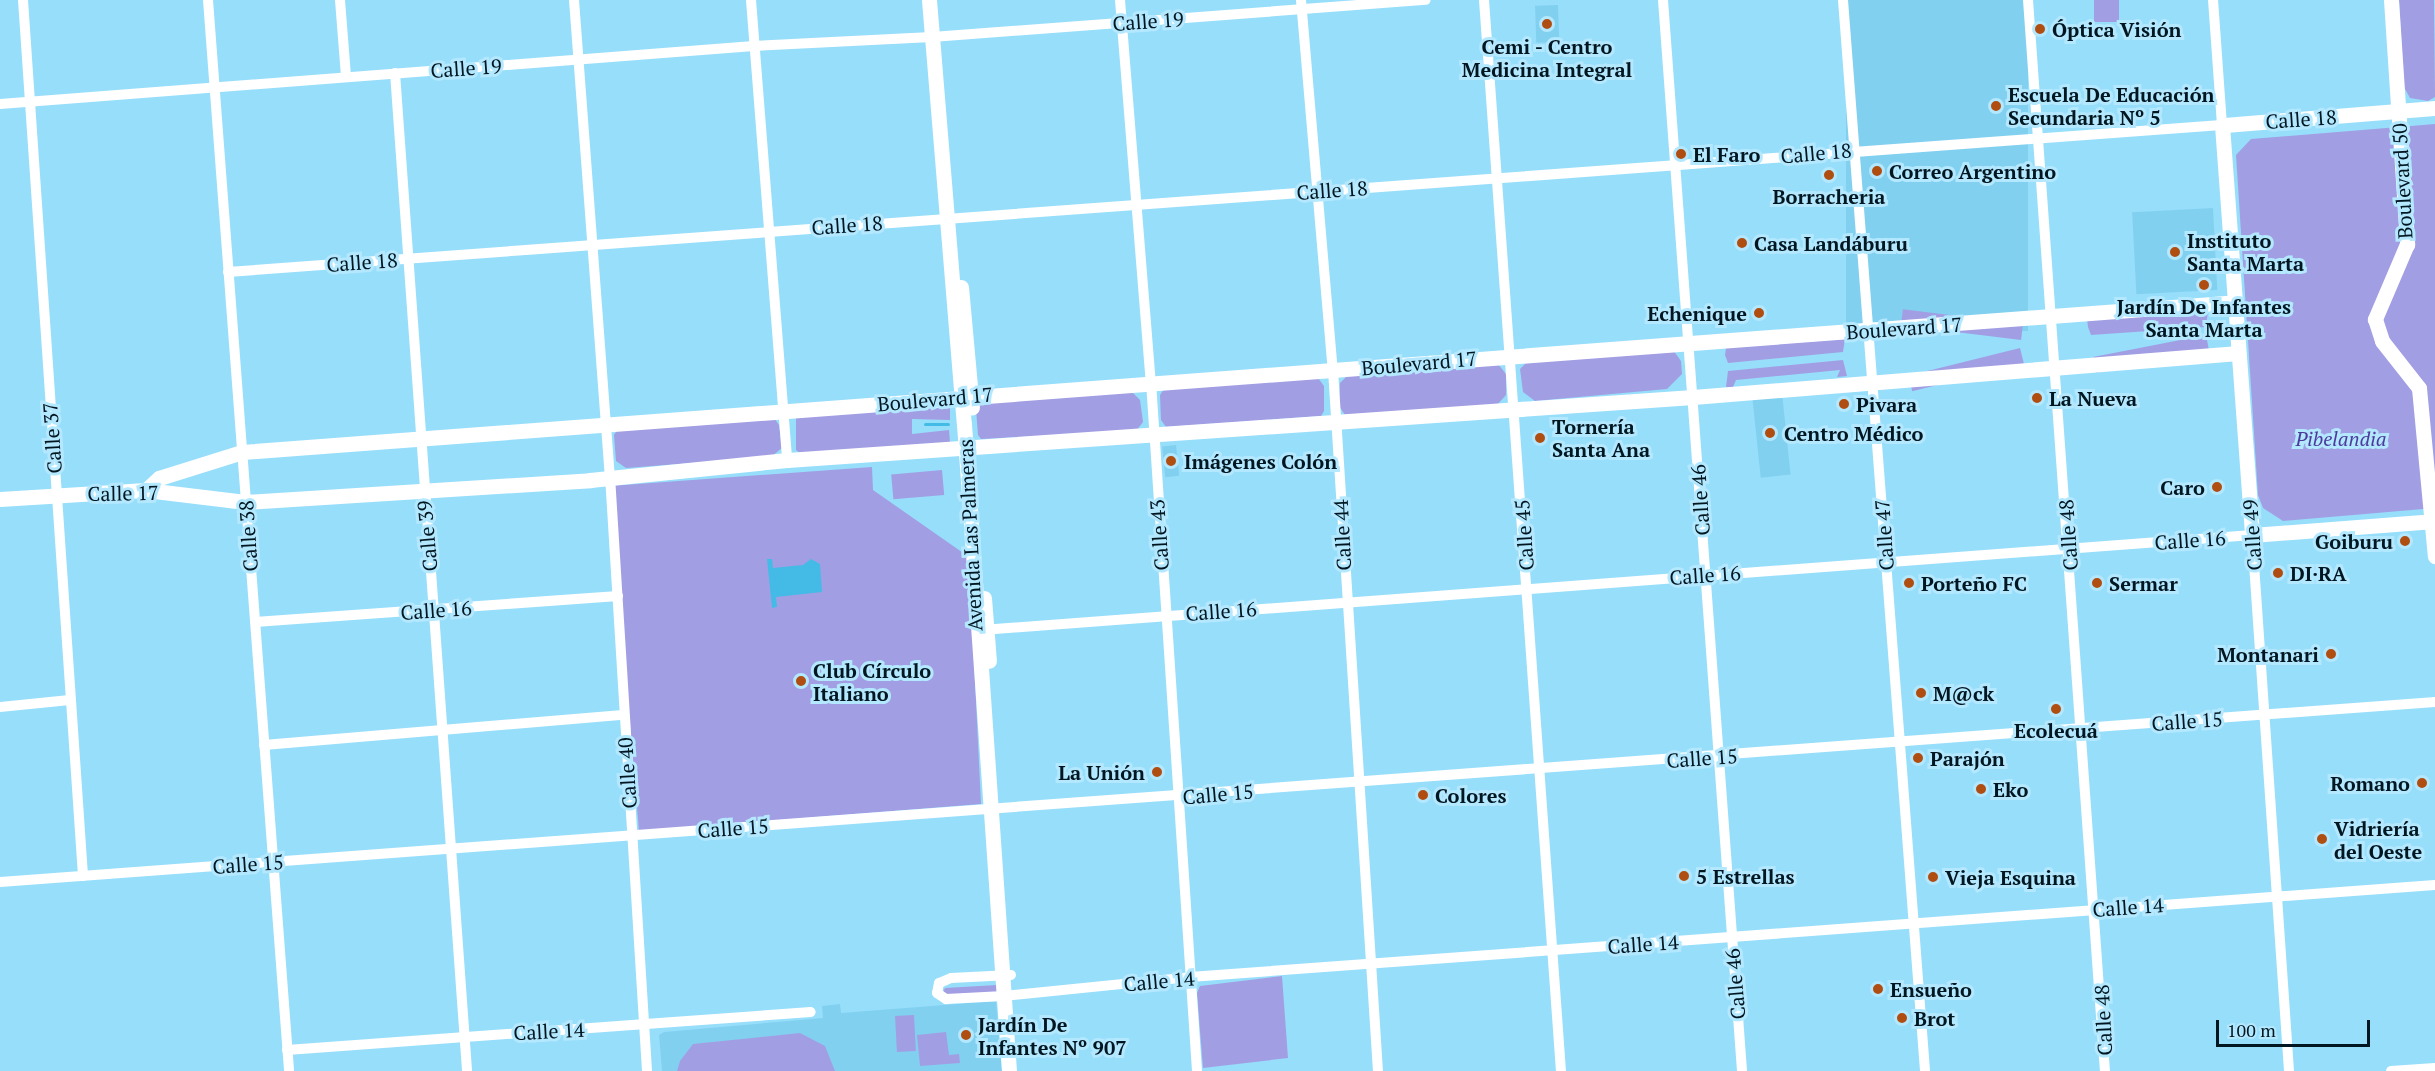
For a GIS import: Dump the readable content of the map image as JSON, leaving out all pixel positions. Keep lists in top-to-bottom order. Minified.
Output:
{"streets":{"main road":["Calle 18","Boulevard 50","Boulevard 17","Calle 17","Avenida Las Palmeras","Calle 49","Calle 16"],"street":["Calle 19","Calle 37","Calle 46","Calle 43","Calle 44","Calle 45","Calle 47","Calle 48","Calle 38","Calle 39","Calle 15","Calle 40","Calle 14"]},"crossings":[["Calle 19","Calle 37"],["Calle 19","Avenida Las Palmeras"],["Calle 19","Calle 43"],["Calle 19","Calle 44"],["Calle 19","Calle 38"],["Calle 19","Calle 39"],["Calle 18","Boulevard 50"],["Calle 18","Calle 46"],["Calle 18","Avenida Las Palmeras"],["Calle 18","Calle 43"],["Calle 18","Calle 44"],["Calle 18","Calle 45"],["Calle 18","Calle 47"],["Calle 18","Calle 48"],["Calle 18","Calle 49"],["Calle 18","Calle 38"],["Calle 18","Calle 39"],["Boulevard 50","Calle 16"],["Boulevard 17","Calle 17"],["Boulevard 17","Calle 46"],["Boulevard 17","Avenida Las Palmeras"],["Boulevard 17","Calle 43"],["Boulevard 17","Calle 44"],["Boulevard 17","Calle 45"],["Boulevard 17","Calle 47"],["Boulevard 17","Calle 48"],["Boulevard 17","Calle 49"],["Boulevard 17","Calle 38"],["Boulevard 17","Calle 39"],["Boulevard 17","Calle 40"],["Calle 37","Calle 17"],["Calle 37","Calle 15"],["Calle 17","Calle 38"],["Calle 17","Calle 39"],["Calle 17","Calle 40"],["Calle 46","Calle 16"],["Calle 46","Calle 15"],["Calle 46","Calle 14"],["Avenida Las Palmeras","Calle 16"],["Avenida Las Palmeras","Calle 15"],["Avenida Las Palmeras","Calle 14"],["Calle 43","Calle 16"],["Calle 43","Calle 15"],["Calle 43","Calle 14"],["Calle 44","Calle 16"],["Calle 44","Calle 15"],["Calle 44","Calle 14"],["Calle 45","Calle 16"],["Calle 45","Calle 15"],["Calle 45","Calle 14"],["Calle 47","Calle 16"],["Calle 47","Calle 15"],["Calle 47","Calle 14"],["Calle 48","Calle 16"],["Calle 48","Calle 15"],["Calle 48","Calle 14"],["Calle 49","Calle 16"],["Calle 49","Calle 15"],["Calle 49","Calle 14"],["Calle 38","Calle 16"],["Calle 38","Calle 15"],["Calle 38","Calle 14"],["Calle 39","Calle 16"],["Calle 39","Calle 15"],["Calle 39","Calle 14"],["Calle 16","Calle 40"],["Calle 15","Calle 40"],["Calle 40","Calle 14"]],"parks":["Pibelandia"],"places":["Cemi - Centro Medicina Integral","Óptica Visión","Escuela De Educación Secundaria Nº 5","El Faro","Correo Argentino","Borracheria","Casa Landáburu","Instituto Santa Marta","Jardín De Infantes Santa Marta","Echenique","La Nueva","Pivara","Centro Médico","Tornería Santa Ana","Imágenes Colón","Caro","Goiburu","DI·RA","Porteño FC","Sermar","Montanari","Club Círculo Italiano","M@ck","Ecolecuá","Parajón","La Unión","Romano","Eko","Colores","Vidriería del Oeste","5 Estrellas","Vieja Esquina","Ensueño","Brot","Jardín De Infantes Nº 907"],"scale_bar":"100 m"}
